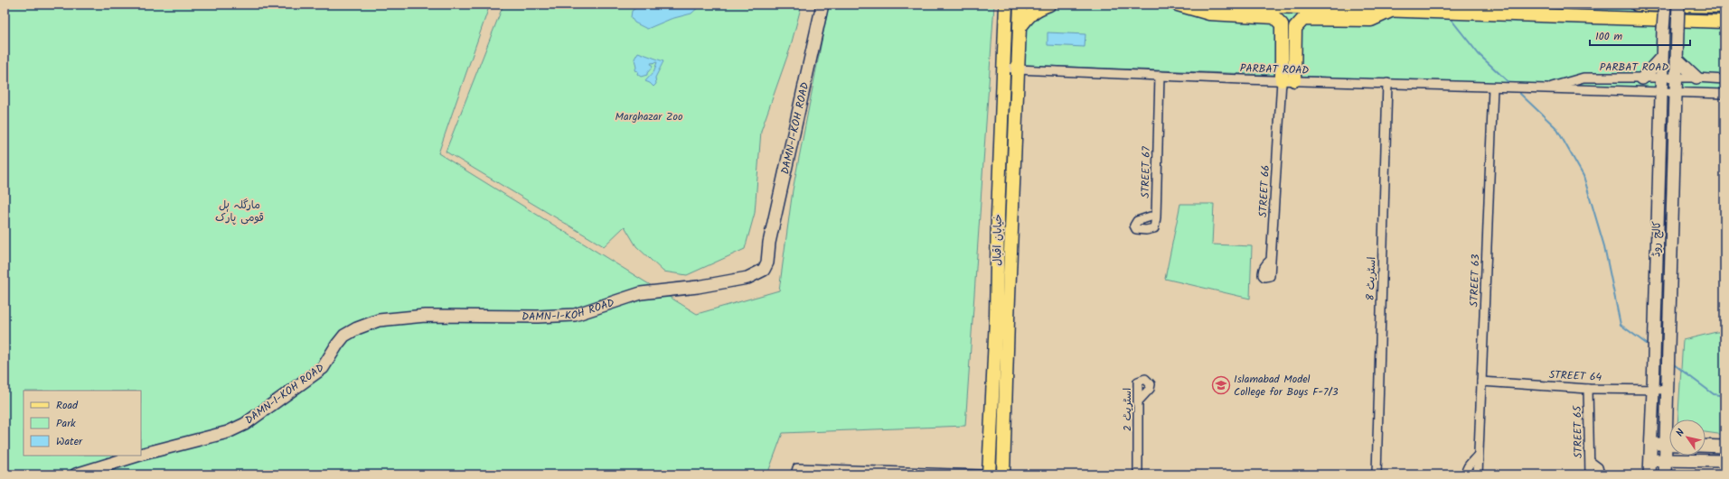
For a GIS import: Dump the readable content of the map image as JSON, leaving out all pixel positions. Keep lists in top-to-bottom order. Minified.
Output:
{"streets":{"main road":["خیابان اقبال"],"street":["PARBAT ROAD","DAMN-I-KOH ROAD","STREET 67","STREET 66","کالج روڈ","اسٹریٹ 8","STREET 63","STREET 64","اسٹریٹ 2","STREET 65"]},"crossings":[["PARBAT ROAD","STREET 67"],["PARBAT ROAD","STREET 66"],["PARBAT ROAD","کالج روڈ"],["PARBAT ROAD","خیابان اقبال"],["PARBAT ROAD","اسٹریٹ 8"],["PARBAT ROAD","STREET 63"],["کالج روڈ","STREET 64"],["STREET 63","STREET 64"],["STREET 64","STREET 65"]],"parks":["Marghazar Zoo","مارگلہ ہل قومی پارک"],"places":{"school or university":["Islamabad Model College for Boys F-7/3"]},"legend":["Road","Park","Water"],"scale_bar":"100 m","north":"top left"}
